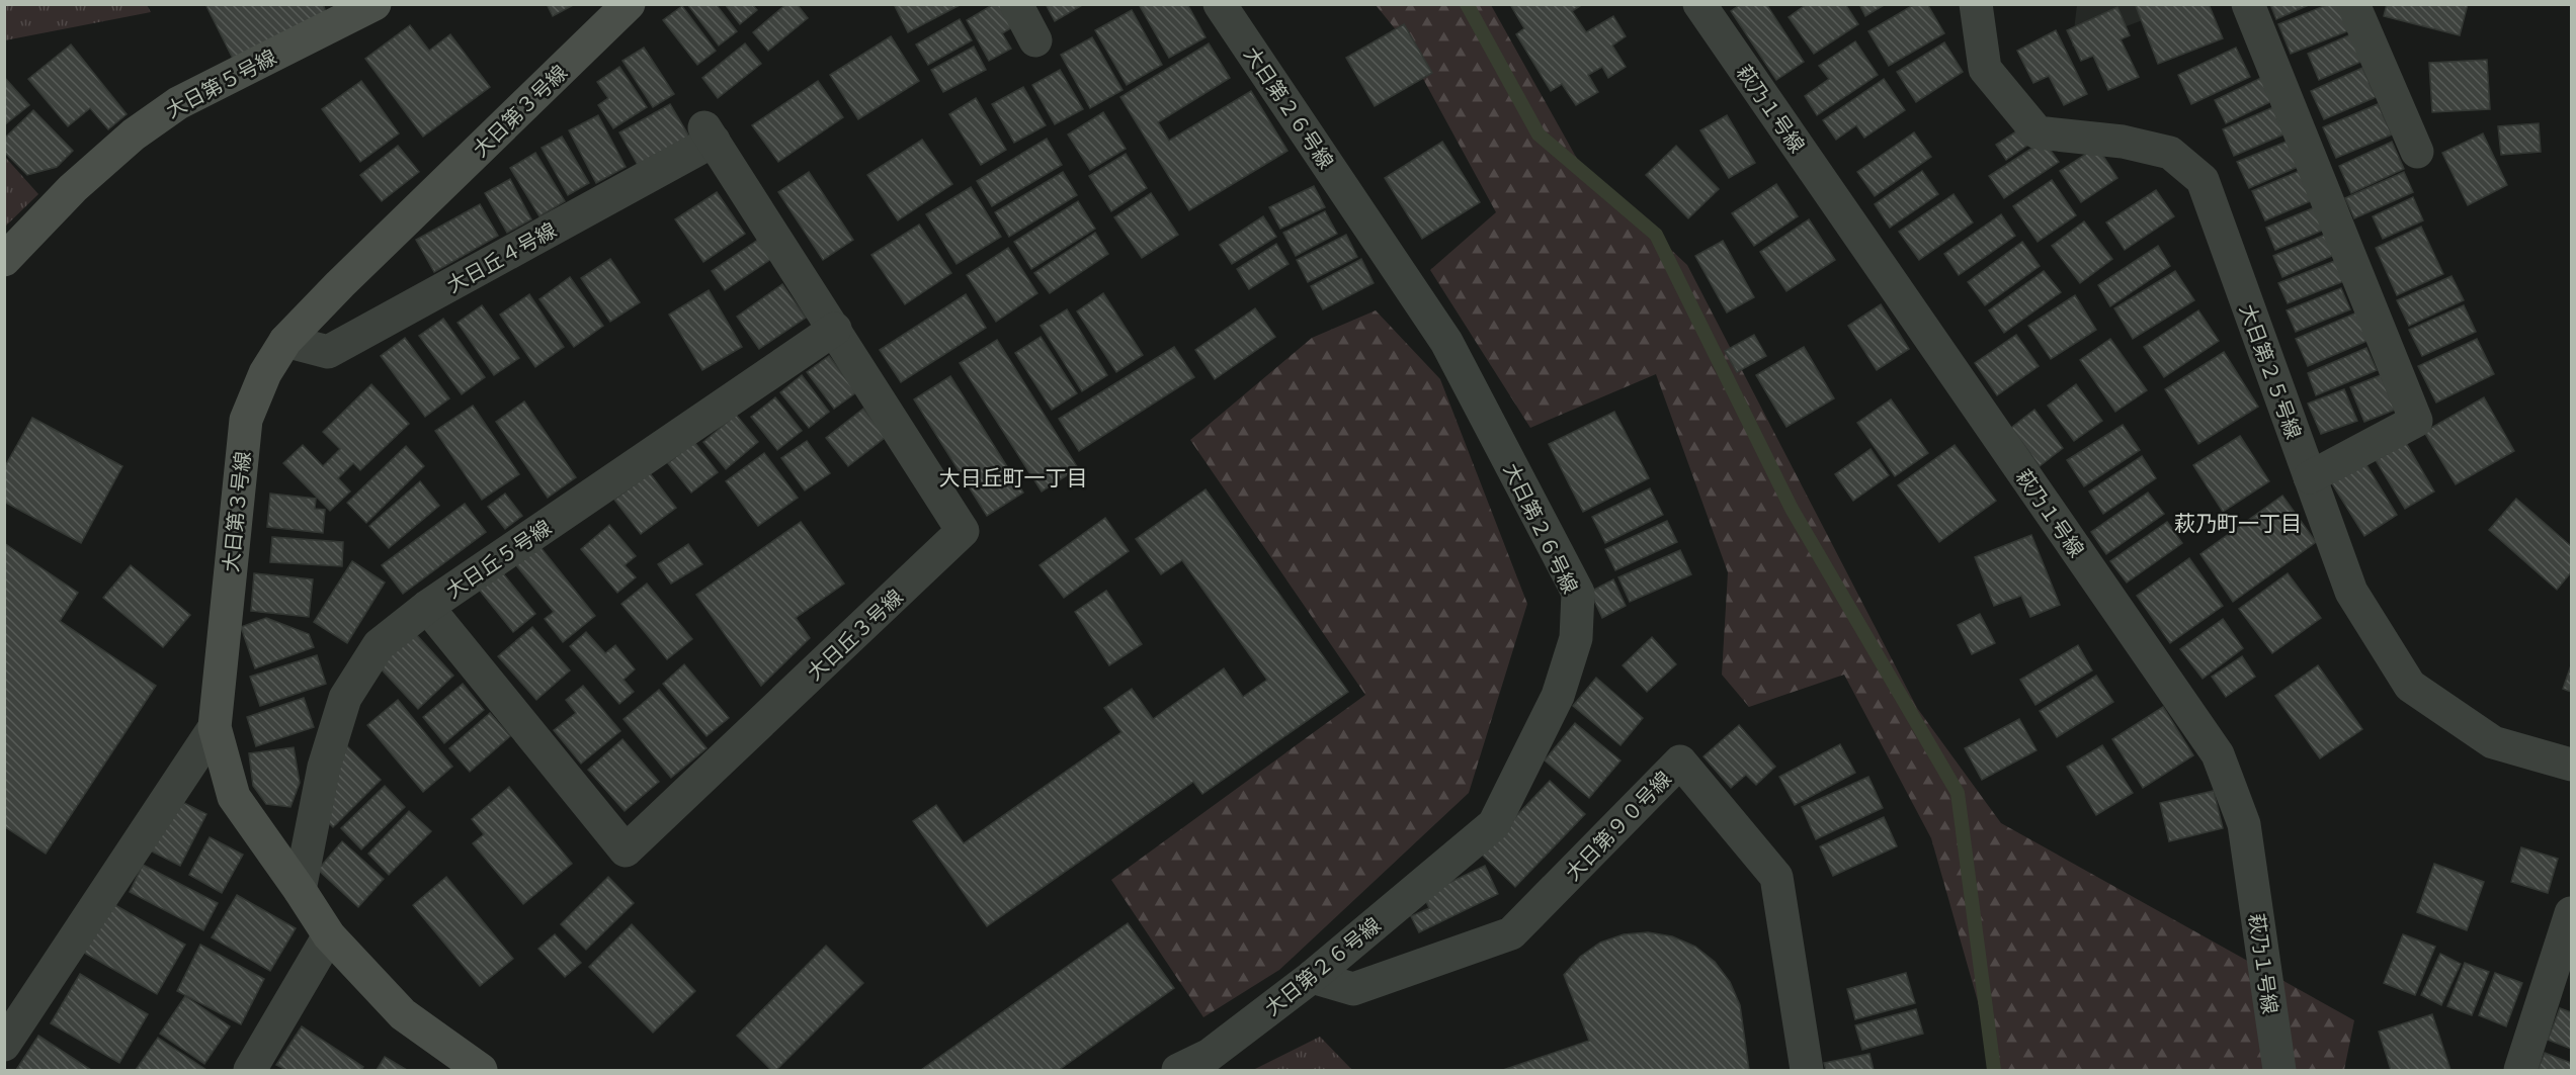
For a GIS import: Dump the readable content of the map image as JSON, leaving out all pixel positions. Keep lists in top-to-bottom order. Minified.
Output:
{"streets":{"street":["大日第５号線","大日第２６号線","萩乃１号線","大日第３号線","大日丘４号線","大日第２５号線","大日丘５号線","大日丘３号線","大日第９０号線"]},"crossings":[["大日第２６号線","大日第９０号線"],["大日第３号線","大日丘４号線"],["大日第３号線","大日丘５号線"],["大日丘４号線","大日丘３号線"],["大日丘５号線","大日丘３号線"]],"districts":["大日丘町一丁目","萩乃町一丁目"]}
